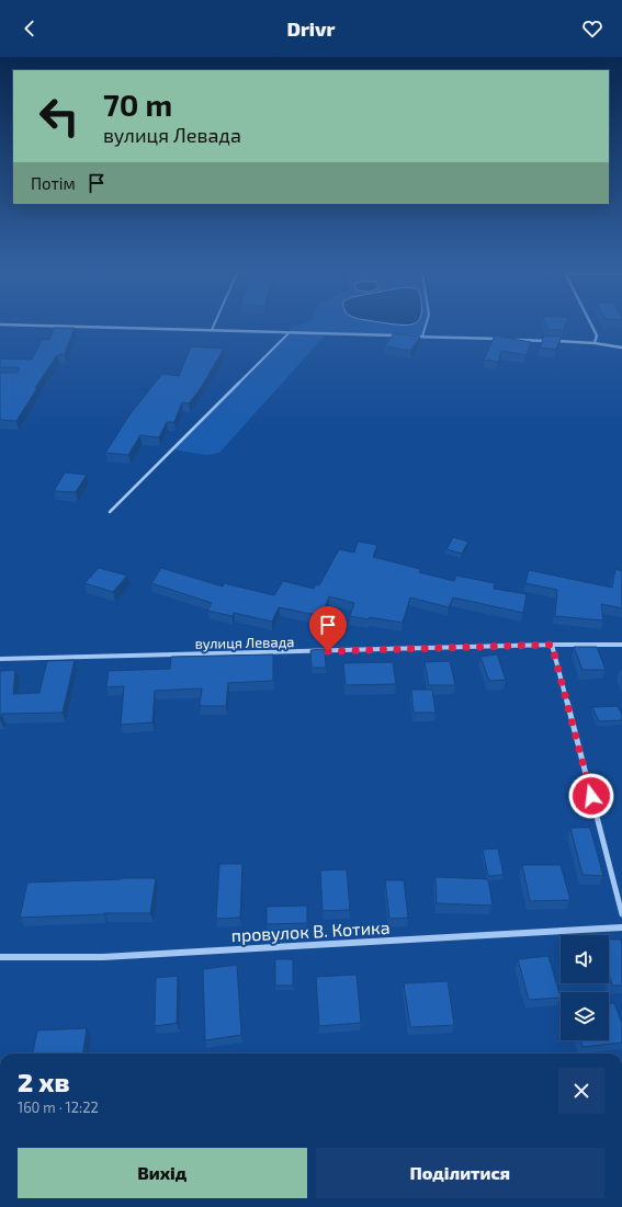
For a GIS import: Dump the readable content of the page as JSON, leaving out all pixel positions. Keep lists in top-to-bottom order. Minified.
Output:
{"streets":{"street":["вулиця Левада","провулок В. Котика"]},"page":{"header":"Drivr","turn":["70 m","вулиця Левада"],"then":"Потім","heading":["2 хв","160 m · 12:22"],"buttons":["Вихід","Поділитися"]}}
